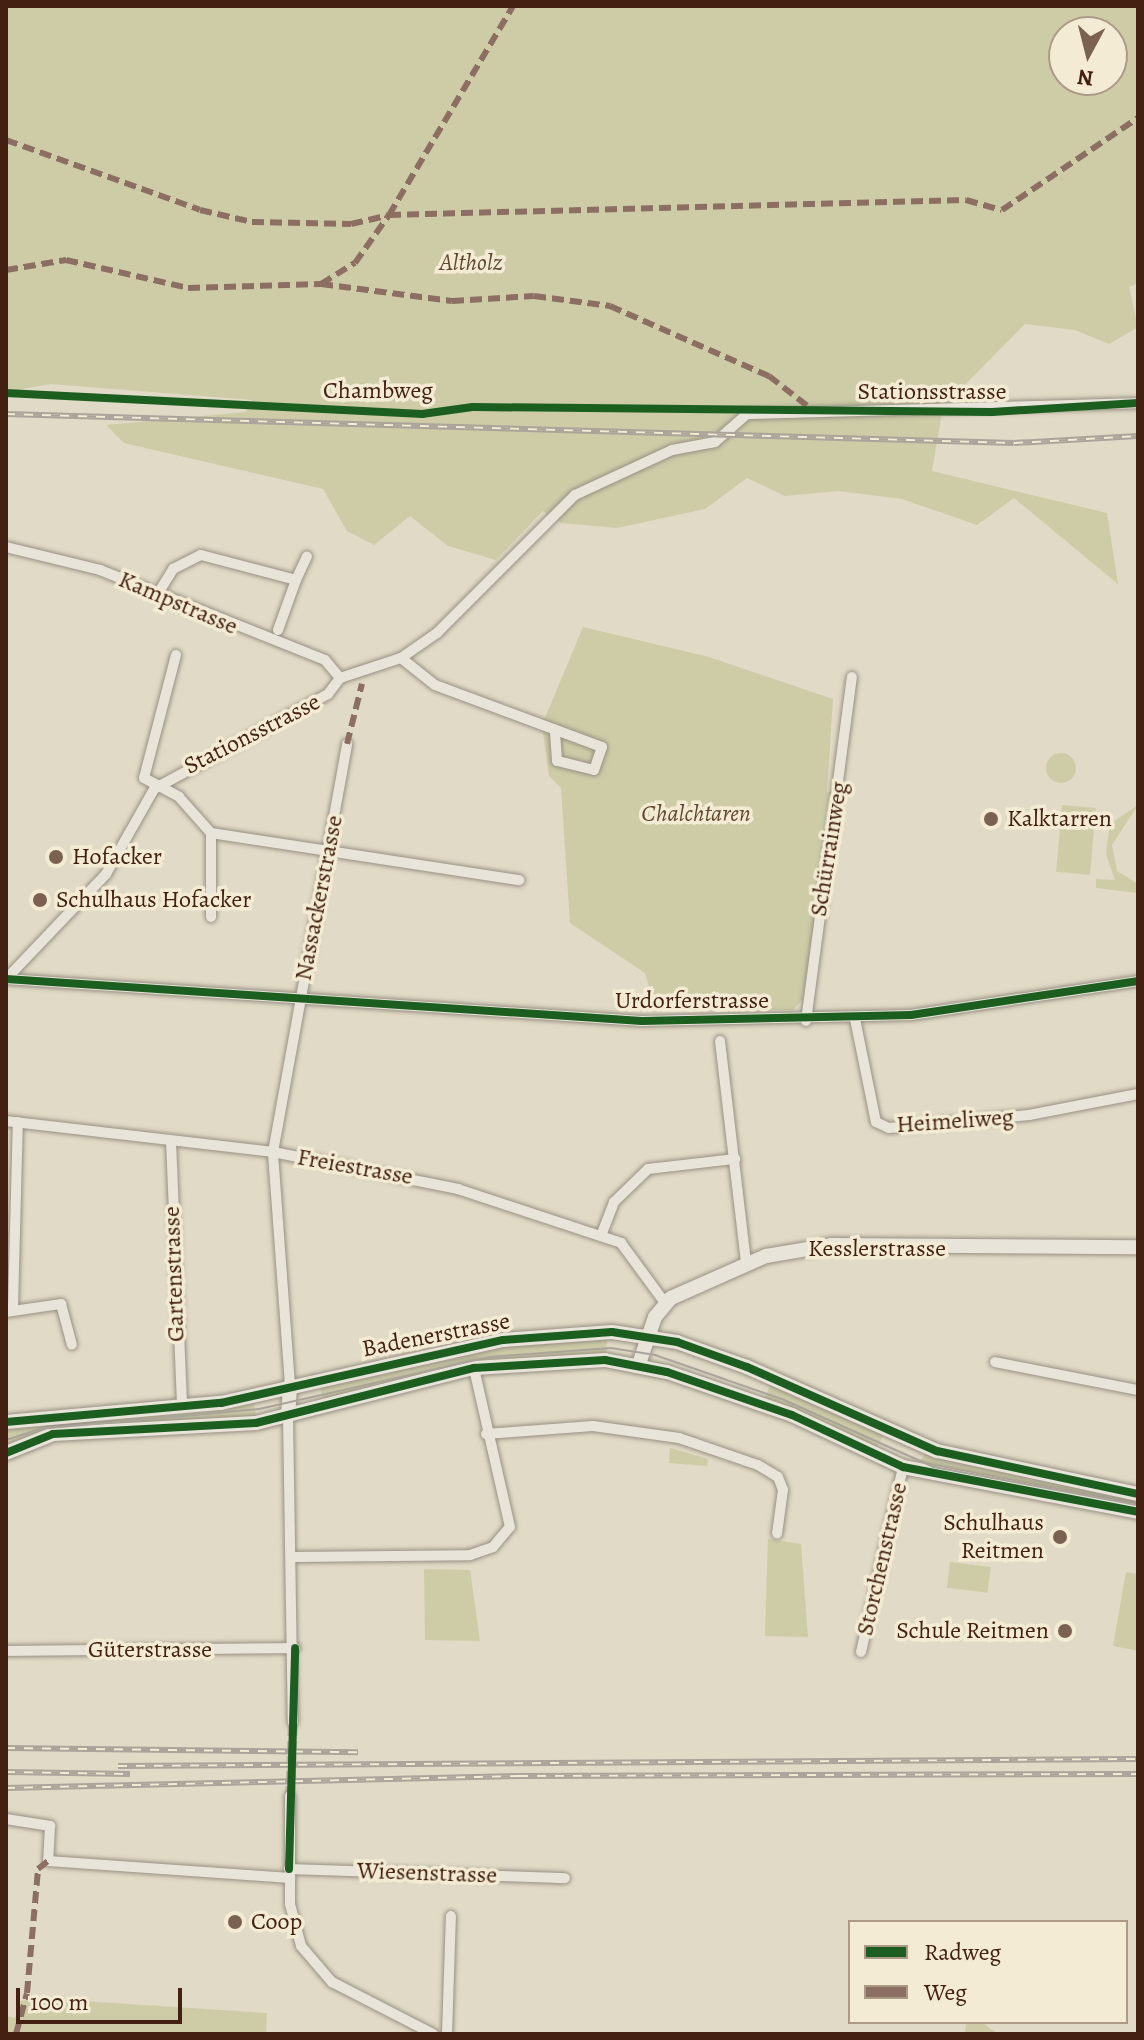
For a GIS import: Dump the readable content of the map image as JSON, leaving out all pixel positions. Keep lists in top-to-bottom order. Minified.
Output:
{"streets":{"main road":["Kesslerstrasse","Badenerstrasse"],"street":["Stationsstrasse","Kampstrasse","Schürrainweg","Nassackerstrasse","Urdorferstrasse","Heimeliweg","Freiestrasse","Gartenstrasse","Storchenstrasse","Güterstrasse","Wiesenstrasse"],"cycle path":["Chambweg"]},"crossings":[["Stationsstrasse","Kampstrasse"],["Stationsstrasse","Urdorferstrasse"],["Schürrainweg","Urdorferstrasse"],["Nassackerstrasse","Urdorferstrasse"],["Nassackerstrasse","Freiestrasse"],["Nassackerstrasse","Badenerstrasse"],["Urdorferstrasse","Heimeliweg"],["Freiestrasse","Kesslerstrasse"],["Freiestrasse","Gartenstrasse"],["Gartenstrasse","Badenerstrasse"],["Badenerstrasse","Storchenstrasse"]],"parks":["Altholz","Chalchtaren"],"places":["Kalktarren","Hofacker","Schulhaus Hofacker","Schulhaus Reitmen","Schule Reitmen","Coop"],"legend":["Radweg","Weg"],"scale_bar":"100 m","north":"bottom"}
